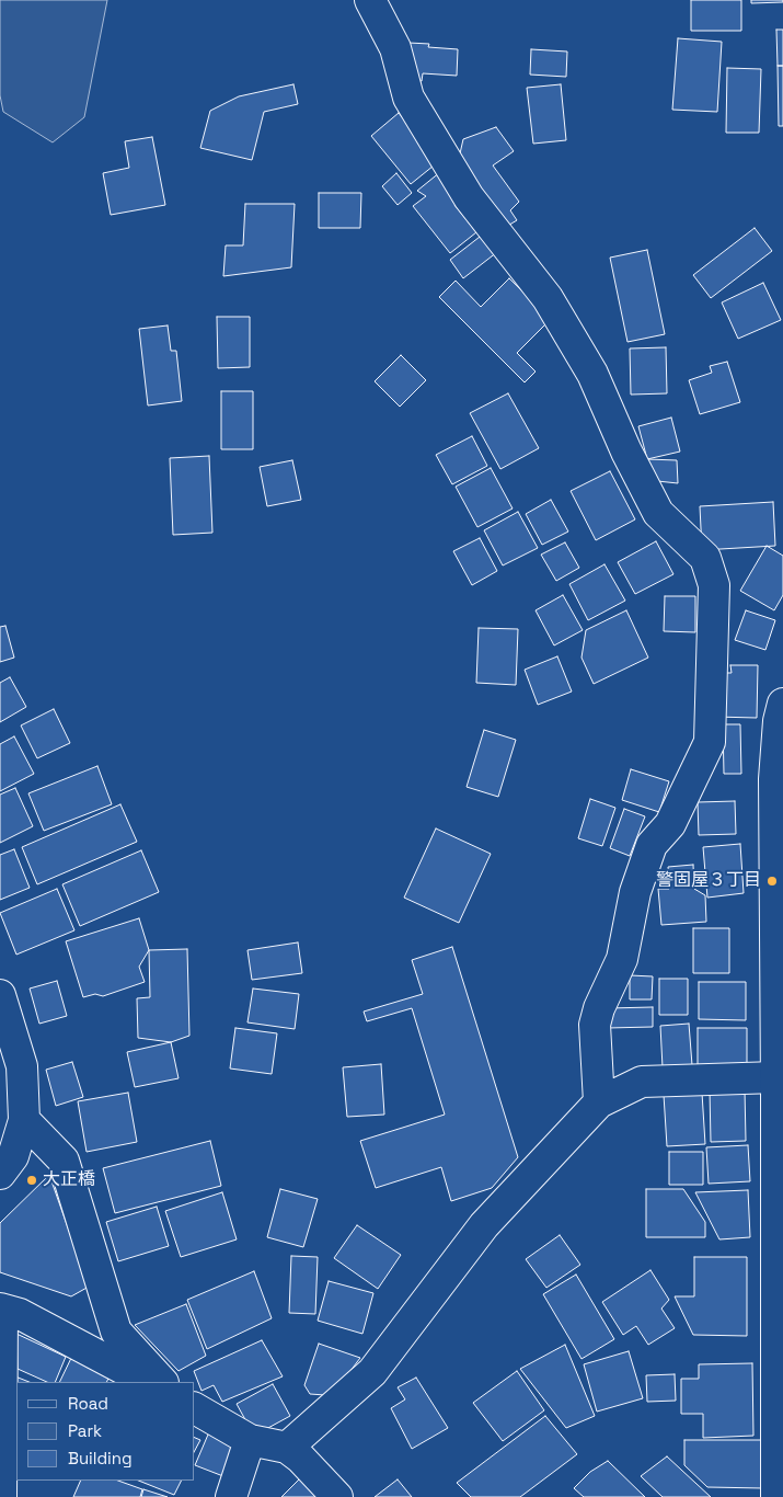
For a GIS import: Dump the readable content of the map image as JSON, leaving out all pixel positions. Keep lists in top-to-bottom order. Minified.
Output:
{"places":["警固屋３丁目","大正橋"],"legend":["Road","Park","Building"]}
